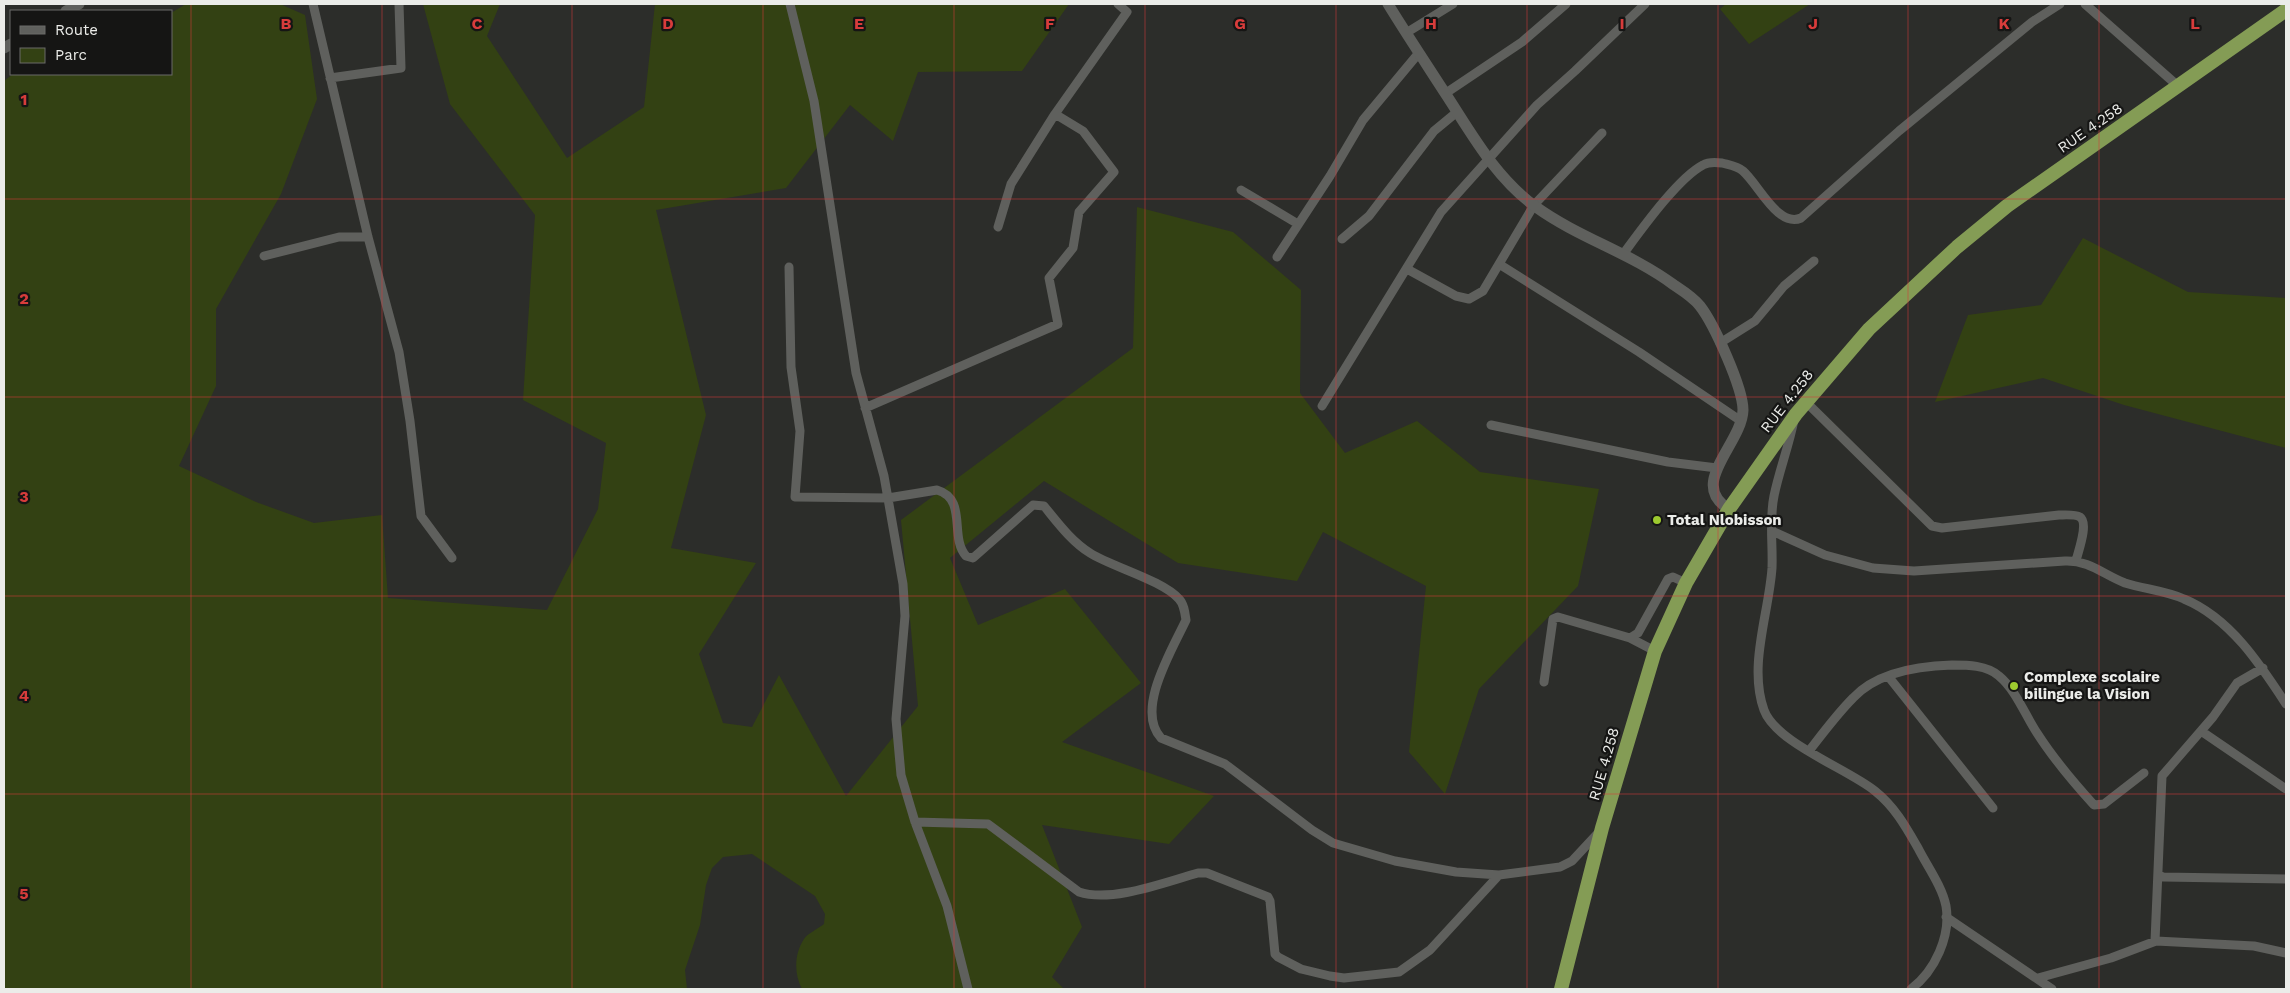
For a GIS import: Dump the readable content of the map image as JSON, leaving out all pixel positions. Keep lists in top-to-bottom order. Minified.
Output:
{"streets":{"highway":["RUE 4.258"]},"places":["Total Nlobisson","Complexe scolaire bilingue la Vision"],"legend":["Route","Parc"],"grid":{"columns":["B","C","D","E","F","G","H","I","J","K","L"],"rows":["1","2","3","4","5"]}}
